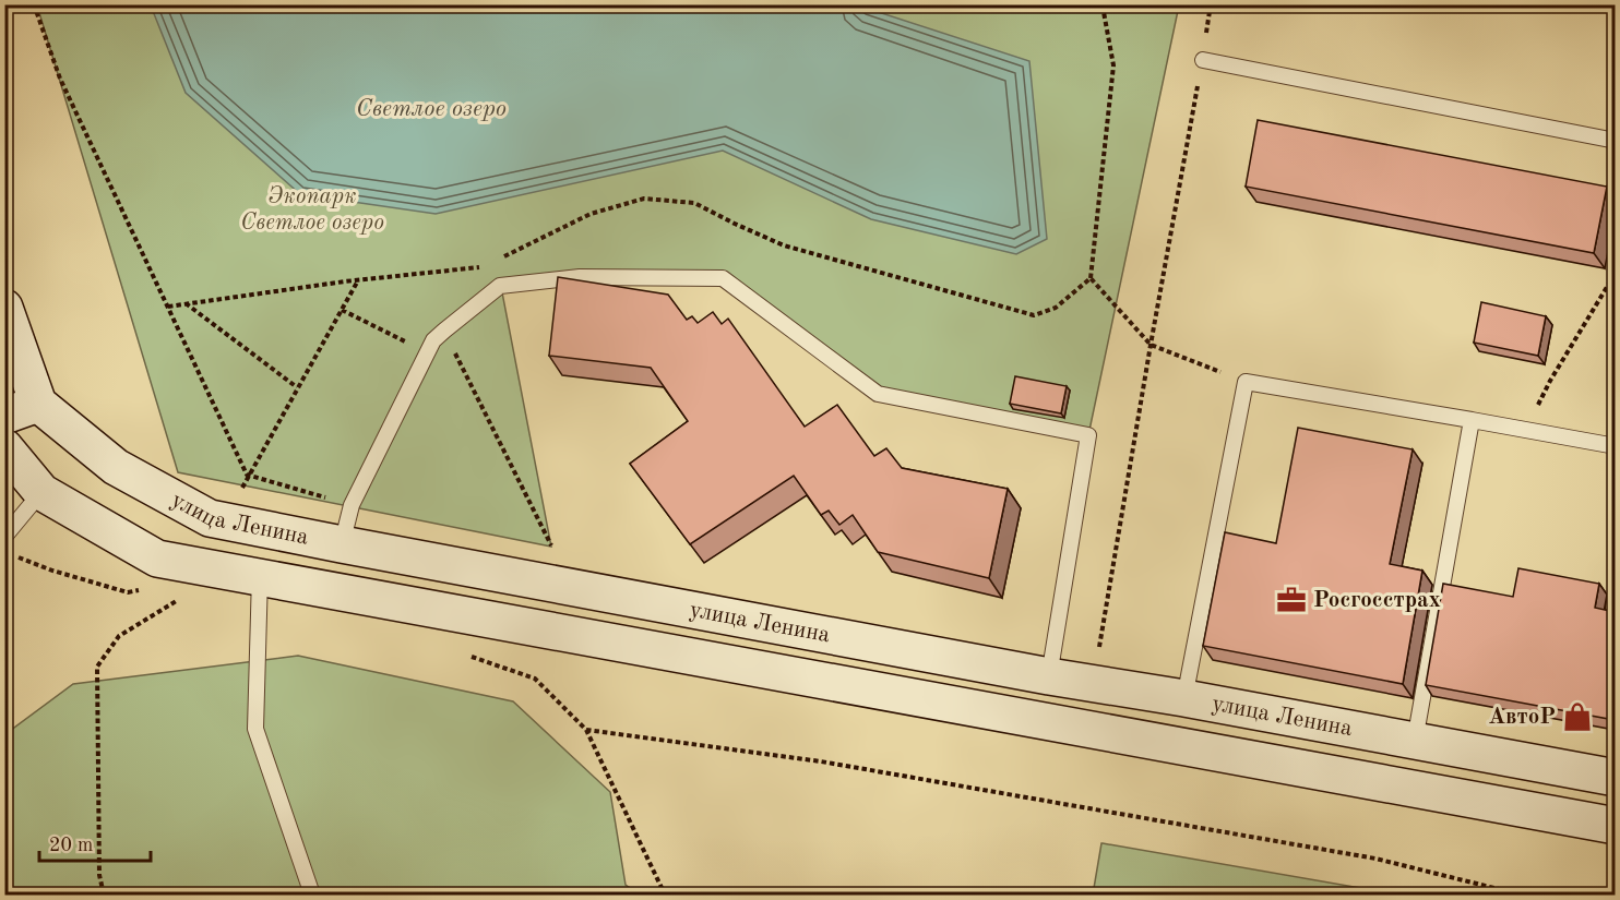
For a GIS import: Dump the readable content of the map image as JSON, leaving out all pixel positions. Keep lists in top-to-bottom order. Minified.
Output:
{"streets":{"main road":["улица Ленина"]},"water":["Светлое озеро"],"parks":["Экопарк Светлое озеро"],"places":{"office":["Росгосстрах"],"shop":["АвтоР"]},"scale_bar":"20 m"}
